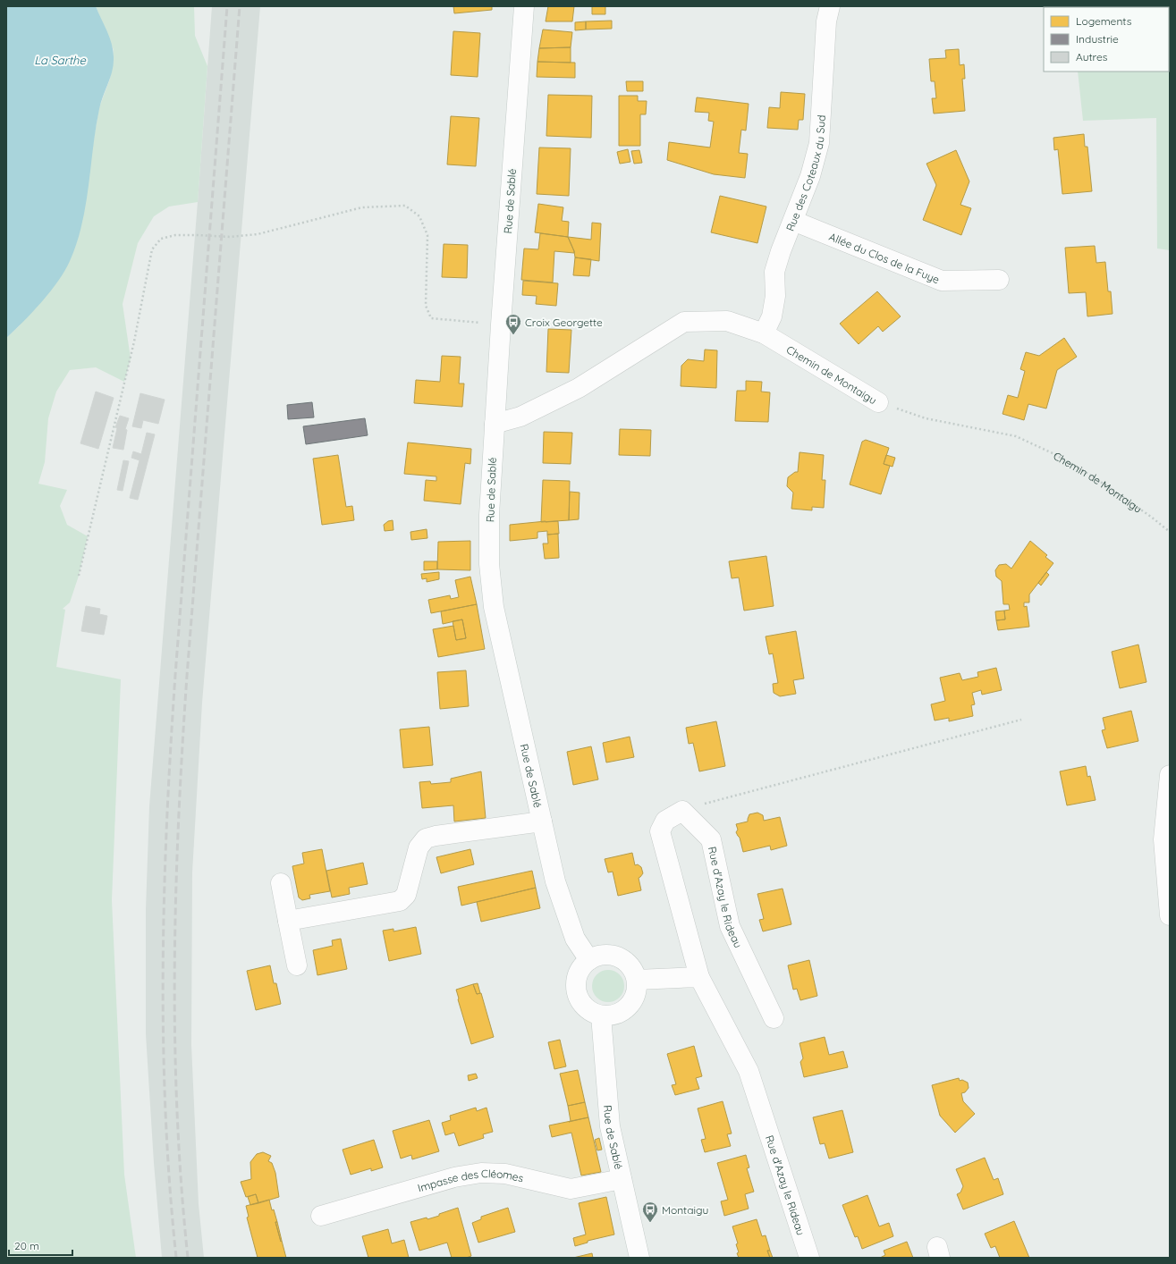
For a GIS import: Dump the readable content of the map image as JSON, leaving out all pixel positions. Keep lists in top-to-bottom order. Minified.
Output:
{"streets":{"street":["Rue des Coteaux du Sud","Rue de Sablé","Allée du Clos de la Fuye","Chemin de Montaigu","Rue d'Azay le Rideau","Impasse des Cléomes"]},"crossings":[["Rue des Coteaux du Sud","Allée du Clos de la Fuye"],["Rue des Coteaux du Sud","Chemin de Montaigu"],["Rue de Sablé","Chemin de Montaigu"],["Rue de Sablé","Impasse des Cléomes"]],"water":["La Sarthe"],"places":{"bus stop":["Croix Georgette","Montaigu"]},"legend":["Logements","Industrie","Autres"],"scale_bar":"20 m"}
